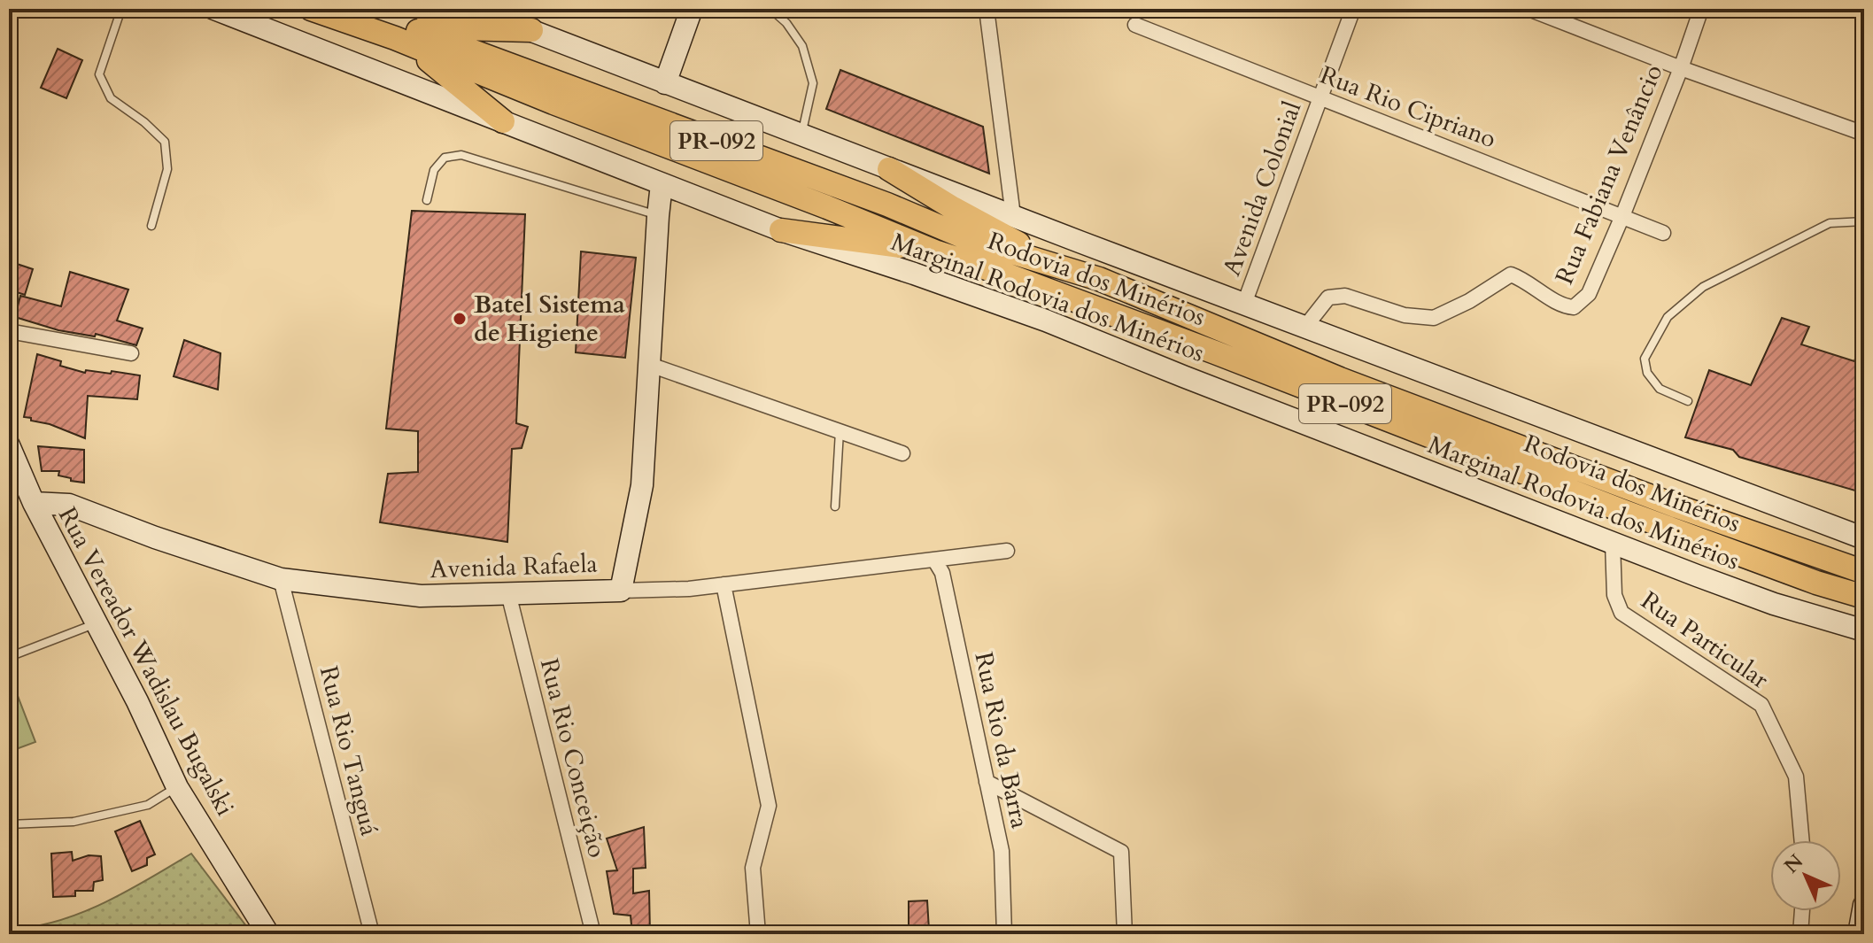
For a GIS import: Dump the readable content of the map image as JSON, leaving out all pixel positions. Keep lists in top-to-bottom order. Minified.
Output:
{"streets":{"main road":["PR-092","Rodovia dos Minérios","Marginal Rodovia dos Minérios","Avenida Rafaela","Rua Vereador Wadislau Bugalski"],"street":["Rua Rio Cipriano","Rua Fabiana Venâncio","Avenida Colonial","Rua Particular","Rua Rio da Barra","Rua Rio Tanguá","Rua Rio Conceição"]},"crossings":[["Rua Rio Cipriano","Rua Fabiana Venâncio"],["Rua Rio Cipriano","Avenida Colonial"],["Marginal Rodovia dos Minérios","Rua Particular"],["Avenida Rafaela","Rua Vereador Wadislau Bugalski"],["Avenida Rafaela","Rua Rio da Barra"],["Avenida Rafaela","Rua Rio Tanguá"],["Avenida Rafaela","Rua Rio Conceição"]],"places":["Batel Sistema de Higiene"],"north":"top left"}
